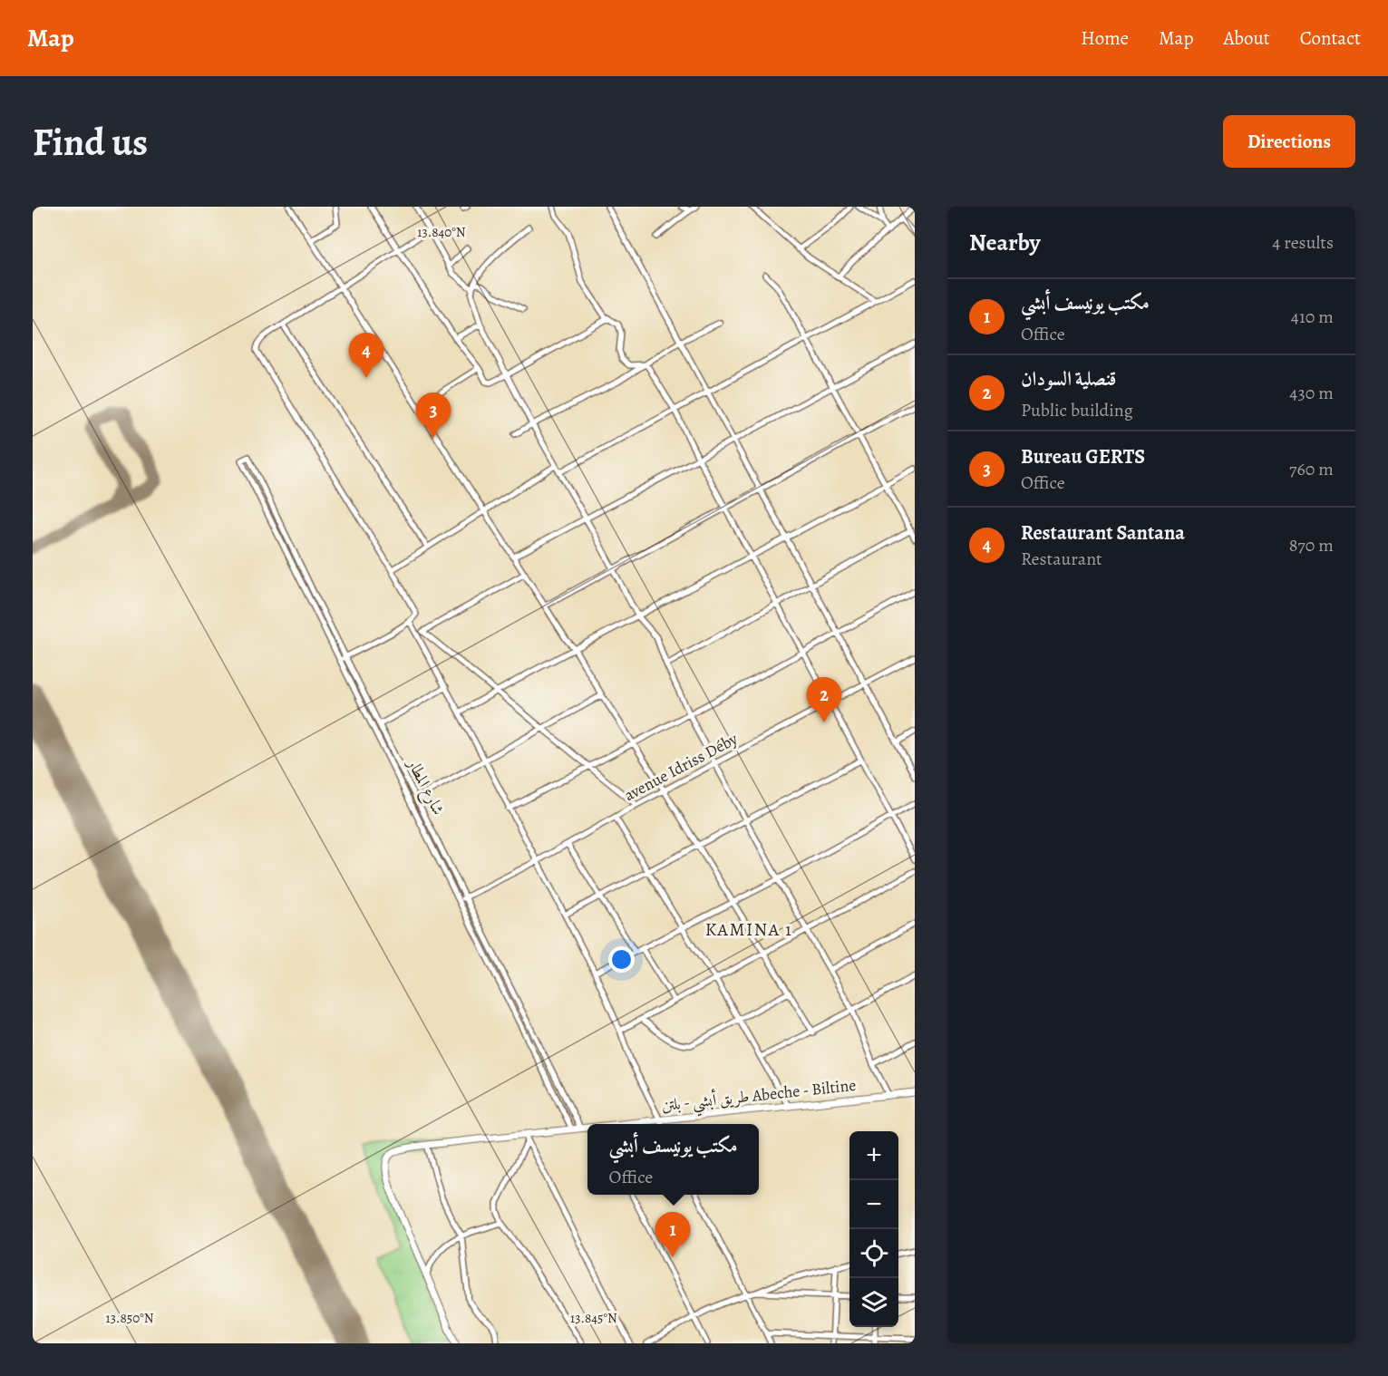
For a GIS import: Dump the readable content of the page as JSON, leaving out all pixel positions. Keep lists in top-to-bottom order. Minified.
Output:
{"streets":{"main road":["طريق أبشي - بلتن Abeche - Biltine"],"street":["avenue Idriss Déby","شارع المطار"]},"crossings":[["avenue Idriss Déby","شارع المطار"],["شارع المطار","طريق أبشي - بلتن Abeche - Biltine"]],"districts":["KAMINA 1"],"page":{"header":"Map","nav":["Home","Map","About","Contact"],"buttons":"Directions","title":"Find us","heading":["Nearby","4 results"],"list":[{"mark":"1","name":"مكتب يونيسف أبشي","note":"Office","value":"410 m"},{"mark":"2","name":"قنصلية السودان","note":"Public building","value":"430 m"},{"mark":"3","name":"Bureau GERTS","note":"Office","value":"760 m"},{"mark":"4","name":"Restaurant Santana","note":"Restaurant","value":"870 m"}],"pins":["4","3","2","1"],"popup":["مكتب يونيسف أبشي","Office"],"map_buttons":["+","−"]},"coordinates":["13.840°N","13.850°N","13.845°N"]}
